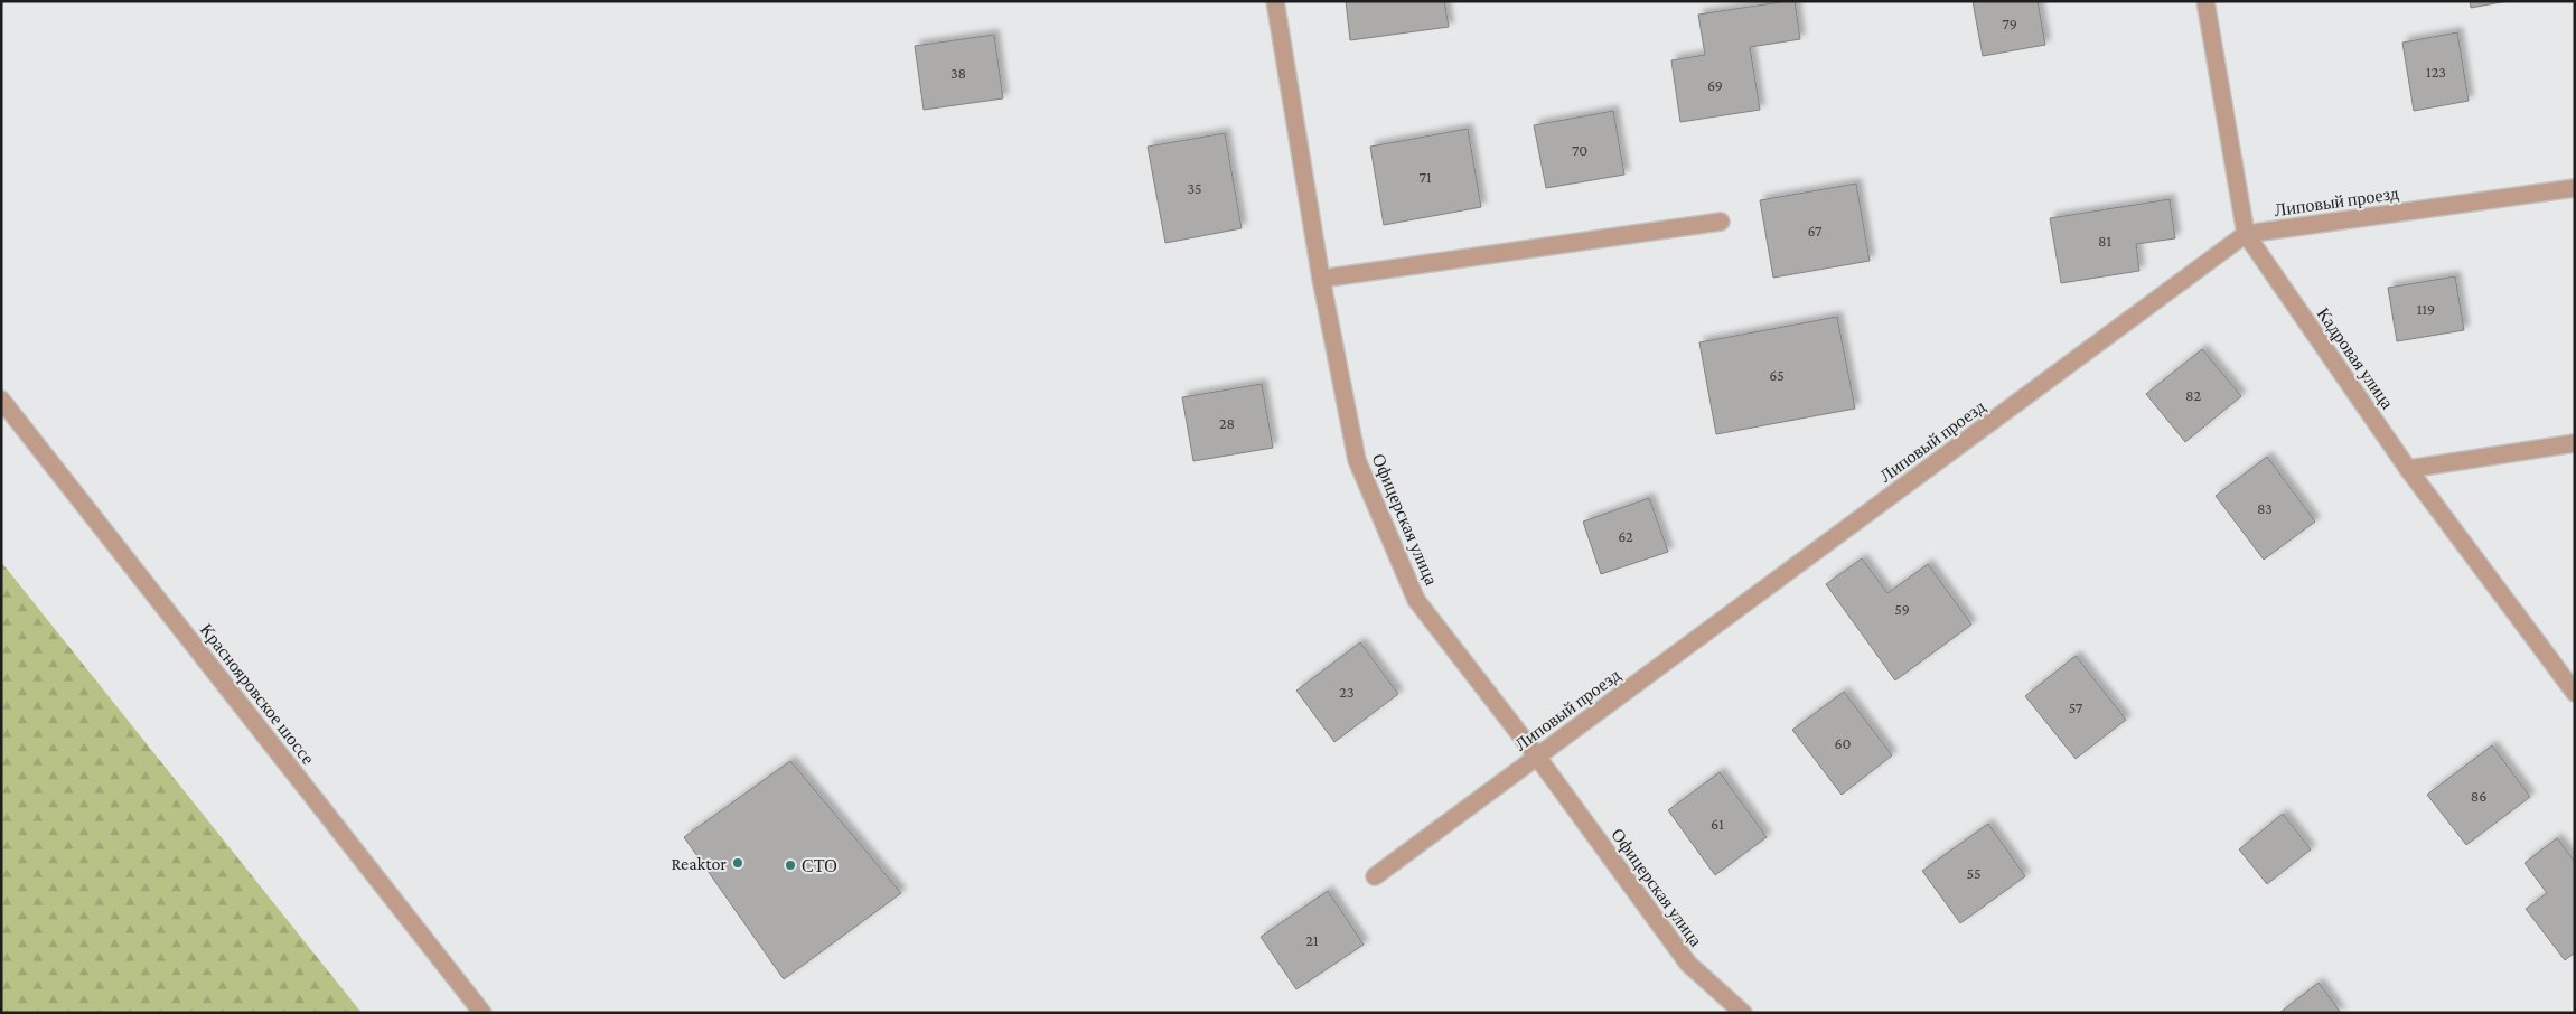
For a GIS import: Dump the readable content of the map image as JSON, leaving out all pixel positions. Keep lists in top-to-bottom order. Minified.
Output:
{"streets":{"street":["Липовый проезд","Кадровая улица","Офицерская улица","Краснояровское шоссе"]},"crossings":[["Липовый проезд","Кадровая улица"],["Липовый проезд","Офицерская улица"]],"places":["Reaktor","СТО"],"house_numbers":["79","123","38","69","70","71","35","67","81","119","65","82","28","83","62","59","23","57","60","86","61","55","21"]}
